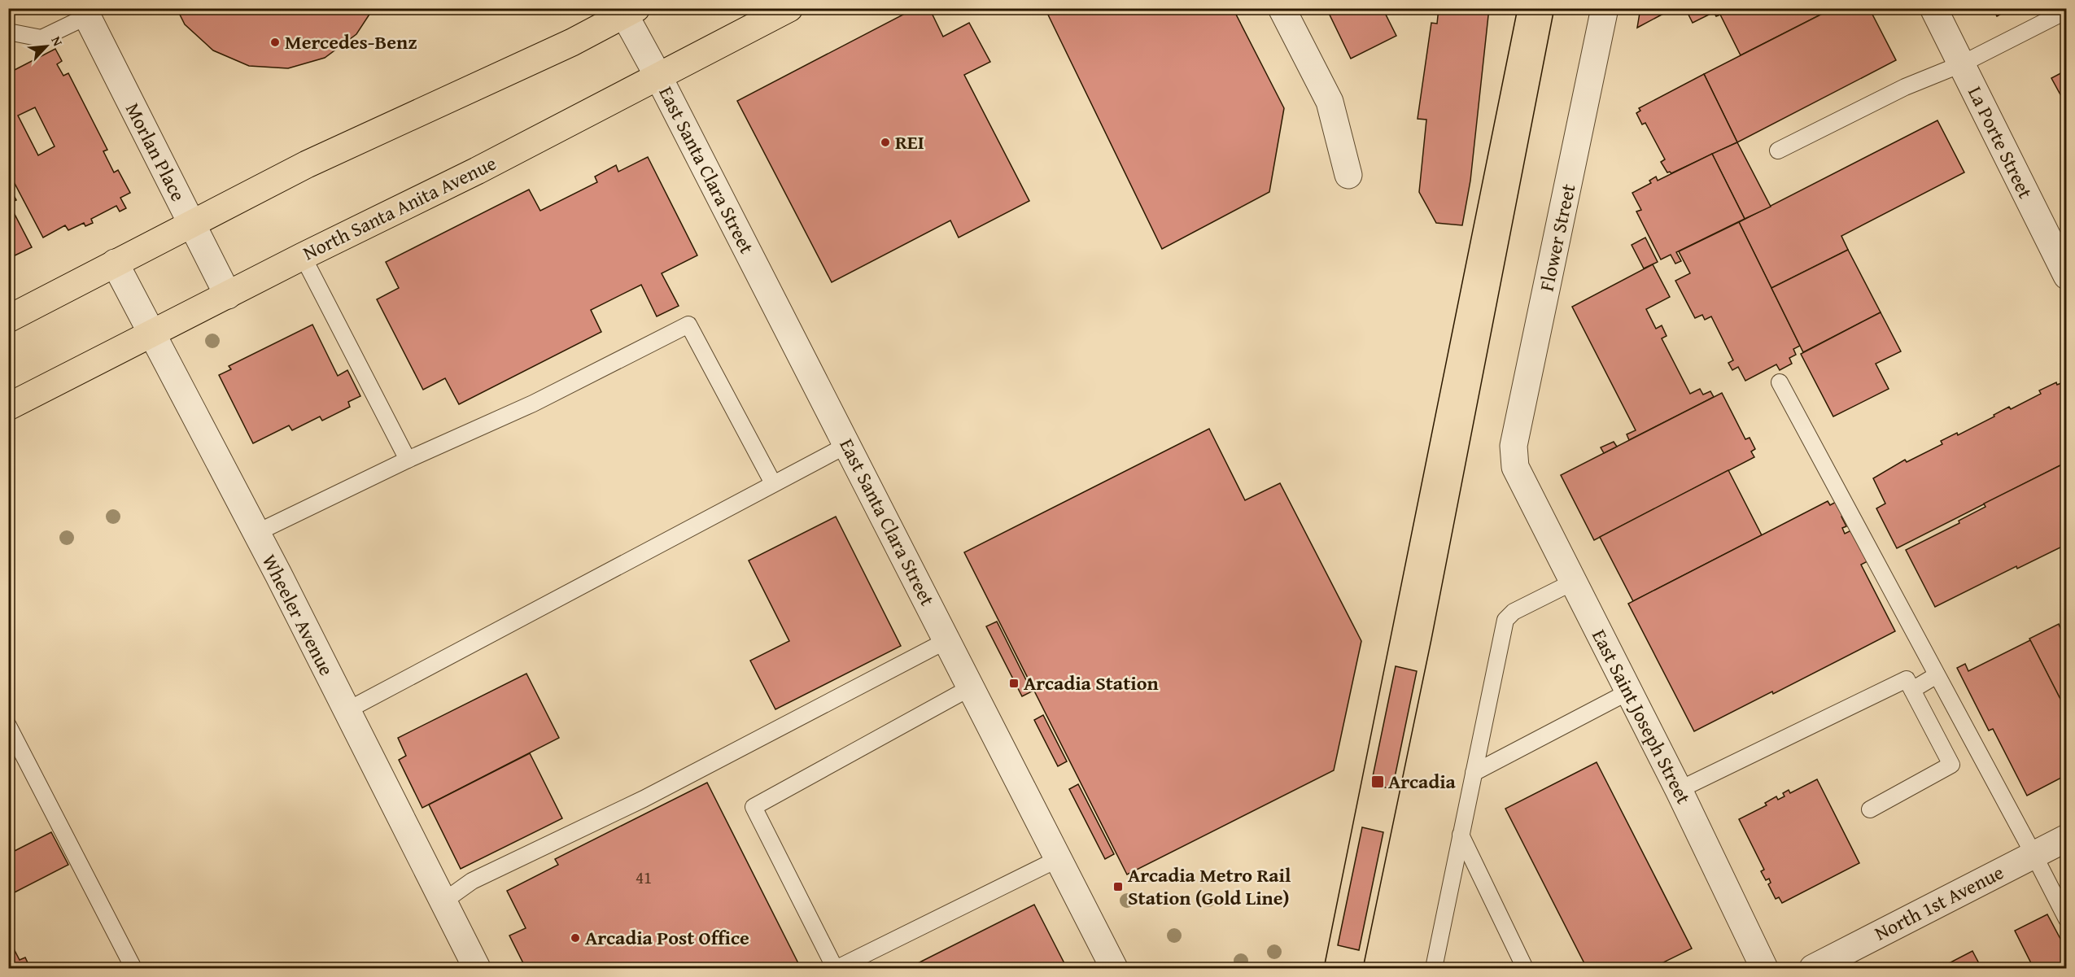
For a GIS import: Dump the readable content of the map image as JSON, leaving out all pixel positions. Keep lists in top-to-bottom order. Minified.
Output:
{"streets":{"main road":["North Santa Anita Avenue"],"street":["La Porte Street","Morlan Place","East Santa Clara Street","Flower Street","Wheeler Avenue","East Saint Joseph Street","North 1st Avenue"]},"crossings":[["Morlan Place","North Santa Anita Avenue"],["East Santa Clara Street","North Santa Anita Avenue"],["North Santa Anita Avenue","Wheeler Avenue"],["Flower Street","East Saint Joseph Street"]],"places":{"other":["Mercedes-Benz","REI","Arcadia Post Office"],"transit":["Arcadia Station","Arcadia","Arcadia Metro Rail Station (Gold Line)"]},"house_numbers":["41"],"north":"top right"}
